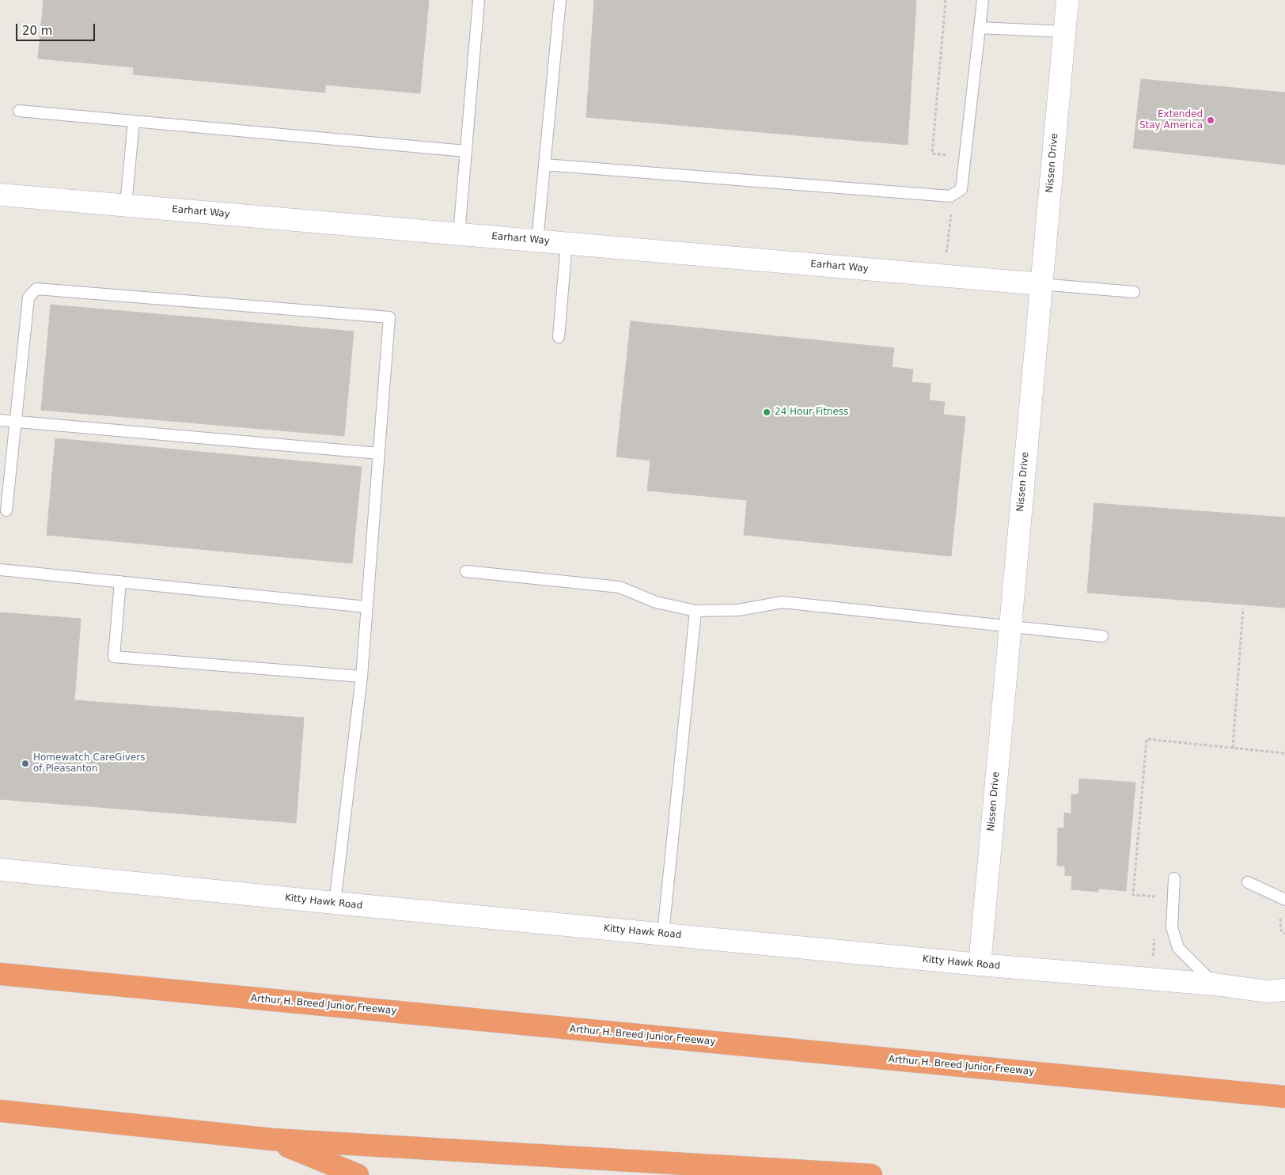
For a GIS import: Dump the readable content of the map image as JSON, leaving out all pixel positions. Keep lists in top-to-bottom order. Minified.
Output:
{"streets":{"highway":["Arthur H. Breed Junior Freeway"],"street":["Nissen Drive","Earhart Way","Kitty Hawk Road"]},"crossings":[["Nissen Drive","Earhart Way"],["Nissen Drive","Kitty Hawk Road"]],"places":["Extended Stay America","24 Hour Fitness","Homewatch CareGivers of Pleasanton"],"scale_bar":"20 m"}
